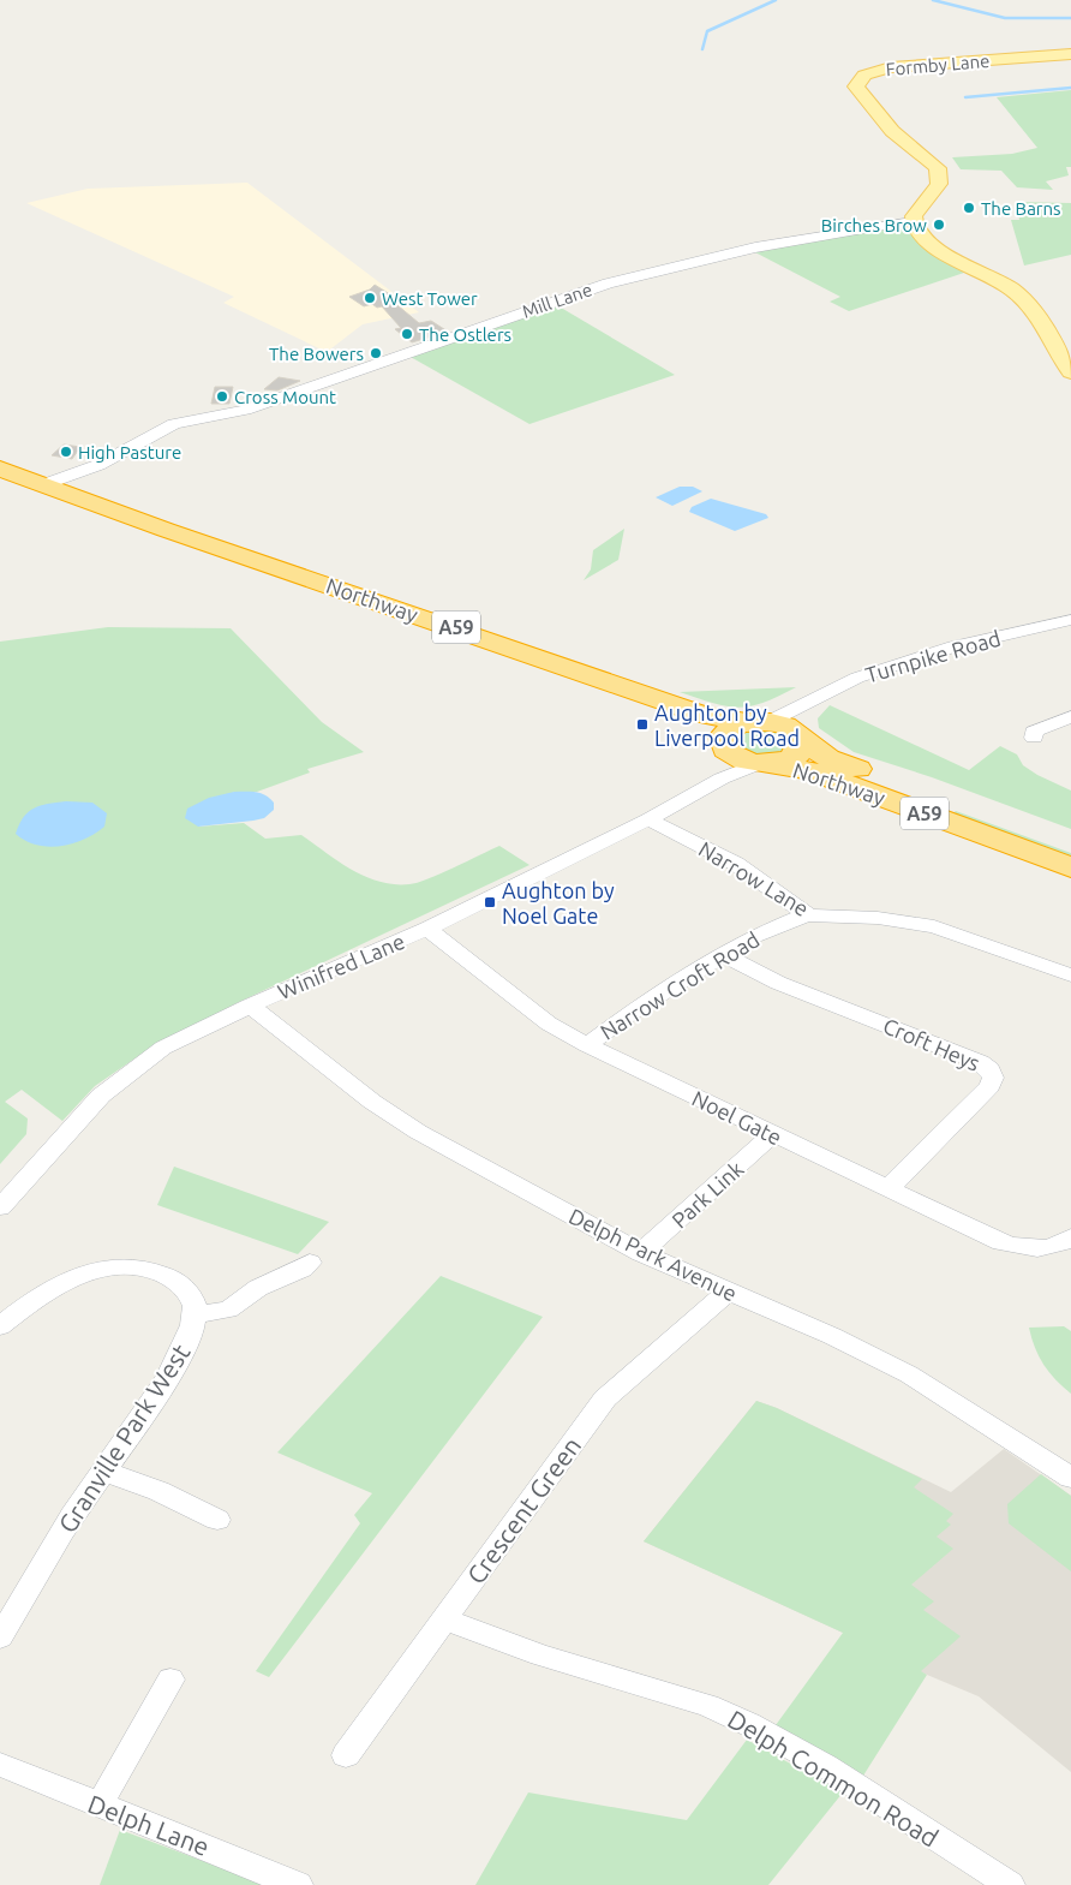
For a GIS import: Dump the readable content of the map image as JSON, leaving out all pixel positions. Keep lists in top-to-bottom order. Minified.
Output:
{"streets":{"highway":["Northway","A59"],"main road":["Formby Lane"],"street":["Mill Lane","Turnpike Road","Narrow Lane","Winifred Lane","Narrow Croft Road","Croft Heys","Noel Gate","Park Link","Delph Park Avenue","Granville Park West","Crescent Green","Delph Common Road","Delph Lane"]},"crossings":[["Formby Lane","Mill Lane"],["Mill Lane","Northway"],["Mill Lane","A59"],["Northway","A59"],["Northway","Turnpike Road"],["Northway","Winifred Lane"],["A59","Turnpike Road"],["A59","Winifred Lane"],["Narrow Lane","Winifred Lane"],["Narrow Lane","Narrow Croft Road"],["Winifred Lane","Noel Gate"],["Winifred Lane","Delph Park Avenue"],["Narrow Croft Road","Croft Heys"],["Narrow Croft Road","Noel Gate"],["Croft Heys","Noel Gate"],["Noel Gate","Park Link"],["Park Link","Delph Park Avenue"],["Delph Park Avenue","Crescent Green"],["Crescent Green","Delph Common Road"]],"places":{"other":["The Barns","Birches Brow","West Tower","The Ostlers","The Bowers","Cross Mount","High Pasture"],"transit":["Aughton by Liverpool Road","Aughton by Noel Gate"]}}
